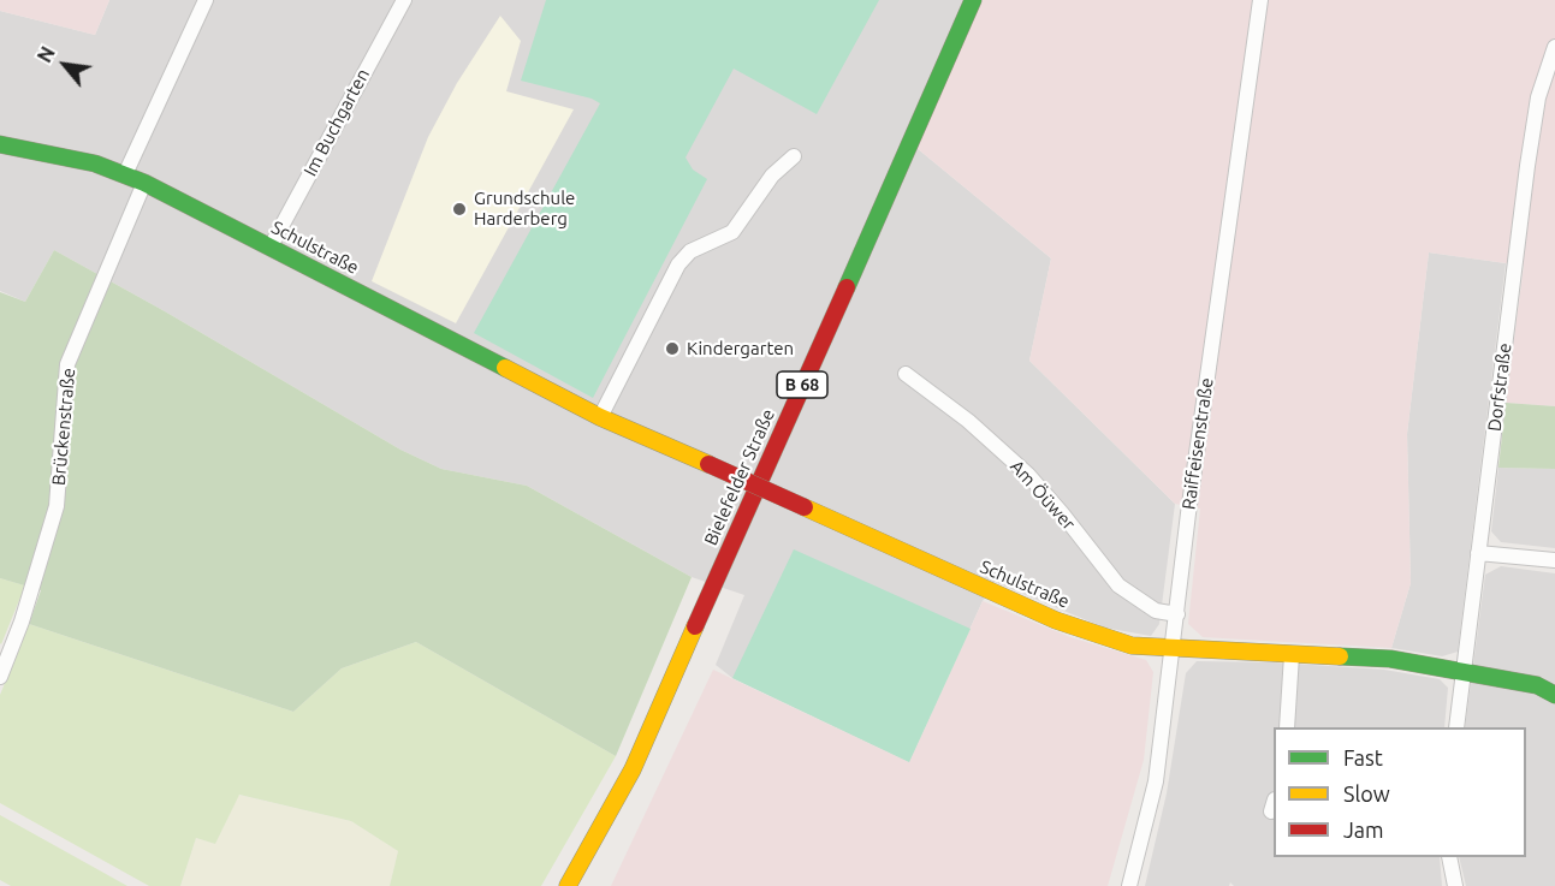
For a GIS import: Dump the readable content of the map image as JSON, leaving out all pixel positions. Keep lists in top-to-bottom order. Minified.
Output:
{"streets":{"street":["Im Buchgarten","Schulstraße","B 68","Dorfstraße","Brückenstraße","Raiffeisenstraße","Bielefelder Straße","Am Öüwer"]},"crossings":[["Im Buchgarten","Schulstraße"],["Schulstraße","Dorfstraße"],["Schulstraße","Brückenstraße"],["Schulstraße","Raiffeisenstraße"],["Raiffeisenstraße","Am Öüwer"]],"places":["Grundschule Harderberg","Kindergarten"],"legend":["Fast","Slow","Jam"],"north":"top left"}
